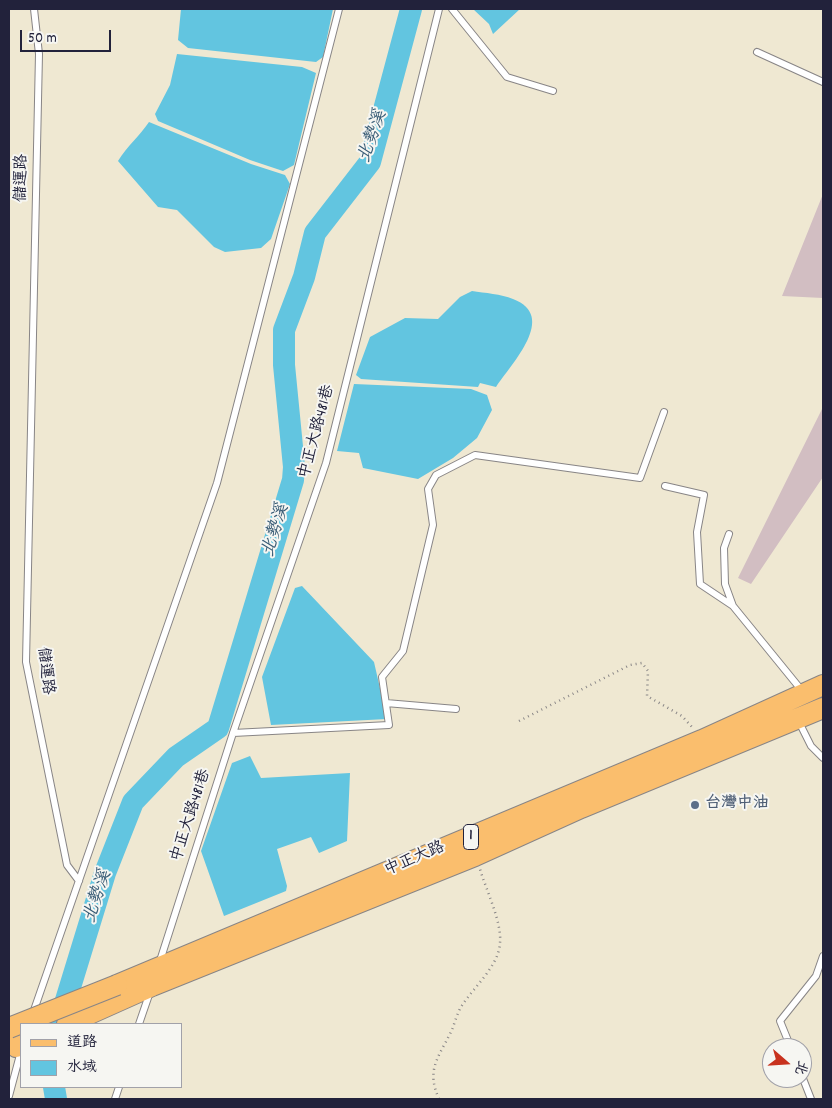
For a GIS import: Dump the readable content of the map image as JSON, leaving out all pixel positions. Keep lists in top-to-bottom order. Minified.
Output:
{"streets":{"main road":["1","中正大路"],"lane":["儲運路","中正大路481巷"]},"crossings":[["中正大路481巷","中正大路"],["1","中正大路"]],"water":["北勢溪"],"places":["台灣中油"],"legend":["道路","水域"],"scale_bar":"50 m","north":"right"}
